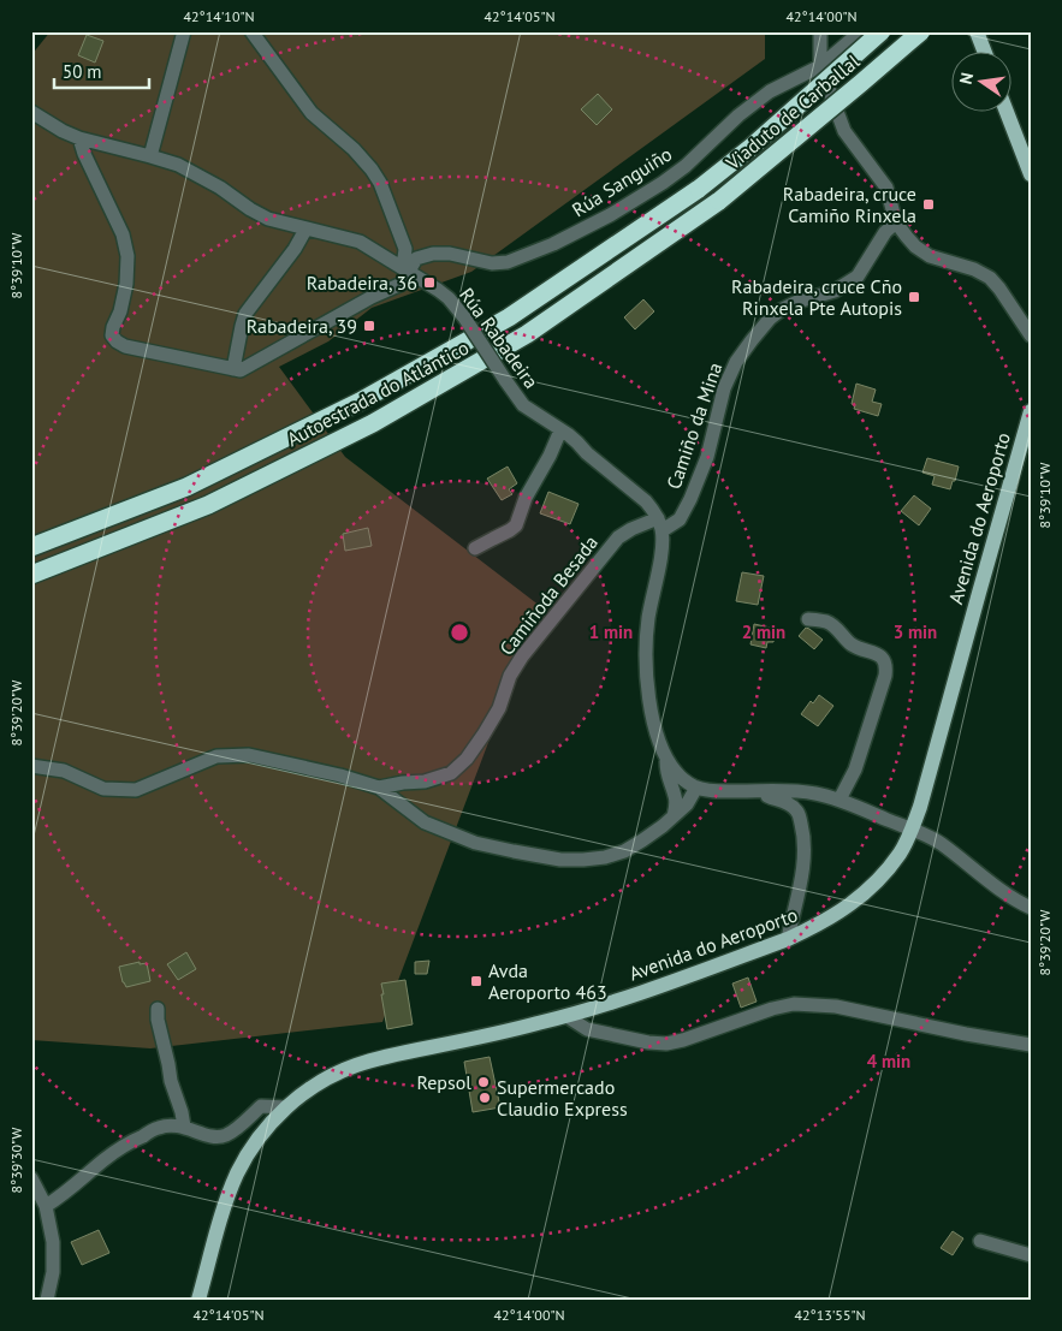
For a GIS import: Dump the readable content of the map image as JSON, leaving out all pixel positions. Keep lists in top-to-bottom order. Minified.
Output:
{"streets":{"highway":["Viaduto de Carballal","Autoestrada do Atlántico"],"main road":["Avenida do Aeroporto"],"street":["Rúa Sanguiño","Rúa Rabadeira","Camiño da Mina","Camiñoda Besada"]},"crossings":[["Viaduto de Carballal","Autoestrada do Atlántico"],["Rúa Sanguiño","Rúa Rabadeira"],["Rúa Rabadeira","Camiño da Mina"],["Rúa Rabadeira","Camiñoda Besada"],["Camiño da Mina","Camiñoda Besada"]],"places":{"transit":["Rabadeira, cruce Camiño Rinxela","Rabadeira, 36","Rabadeira, cruce Cño Rinxela Pte Autopis","Rabadeira, 39","Avda Aeroporto 463"],"other":["Repsol","Supermercado Claudio Express"]},"scale_bar":"50 m","north":"left","coordinates":["42°14'10\"N","42°14'05\"N","42°14'00\"N","8°39'10\"W","8°39'20\"W","8°39'30\"W","42°13'55\"N"],"rings":["1 min","2 min","3 min","4 min"]}
